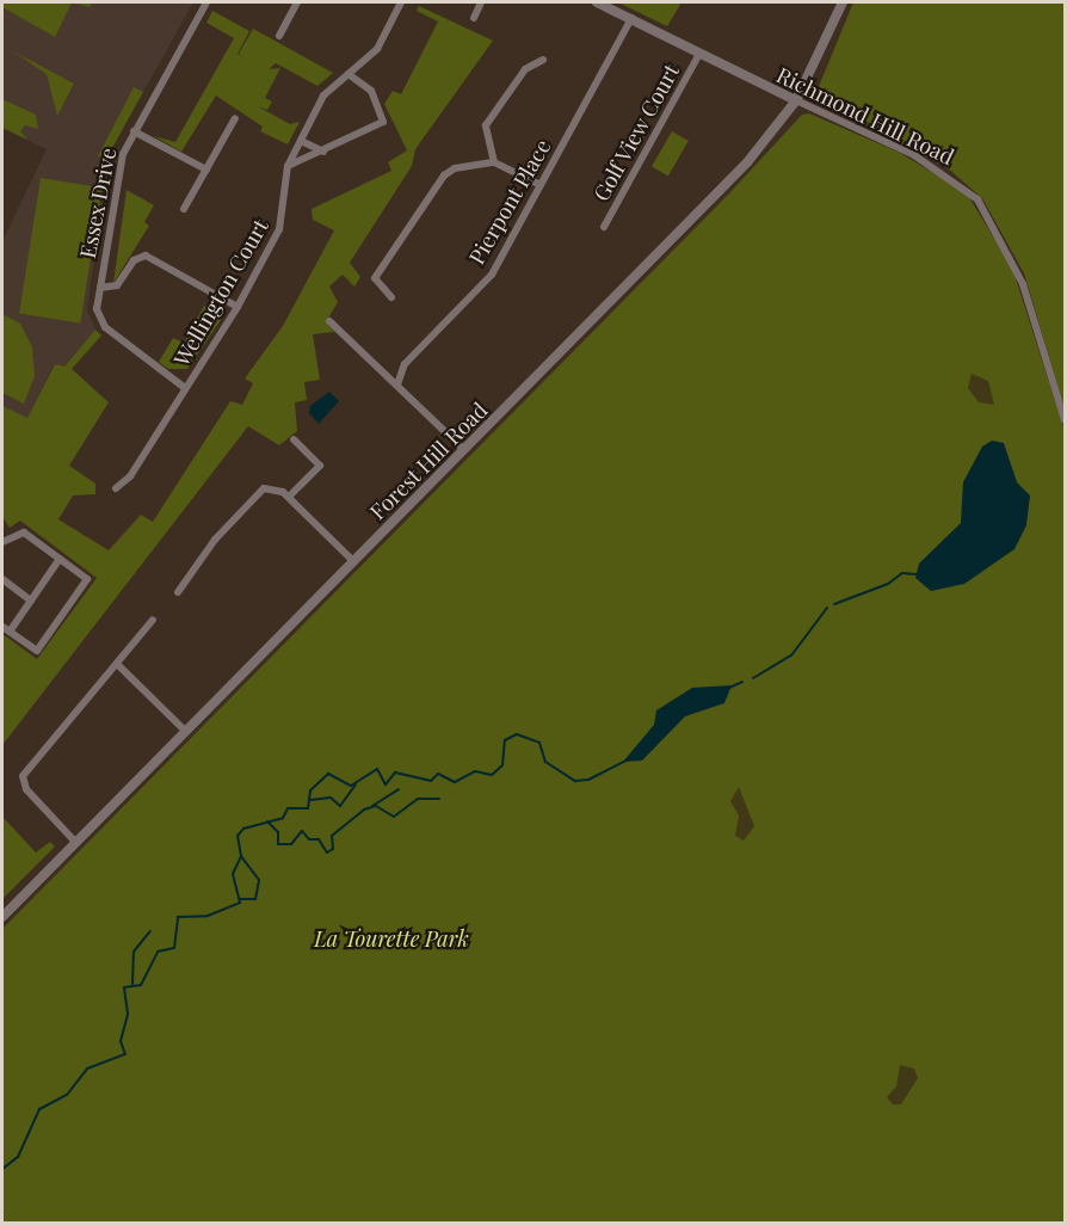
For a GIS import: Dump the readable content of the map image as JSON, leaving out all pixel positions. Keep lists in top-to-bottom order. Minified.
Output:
{"streets":{"street":["Richmond Hill Road","Golf View Court","Pierpont Place","Essex Drive","Wellington Court","Forest Hill Road"]},"crossings":[["Richmond Hill Road","Golf View Court"],["Richmond Hill Road","Pierpont Place"],["Richmond Hill Road","Forest Hill Road"],["Essex Drive","Wellington Court"]],"parks":["La Tourette Park"]}
